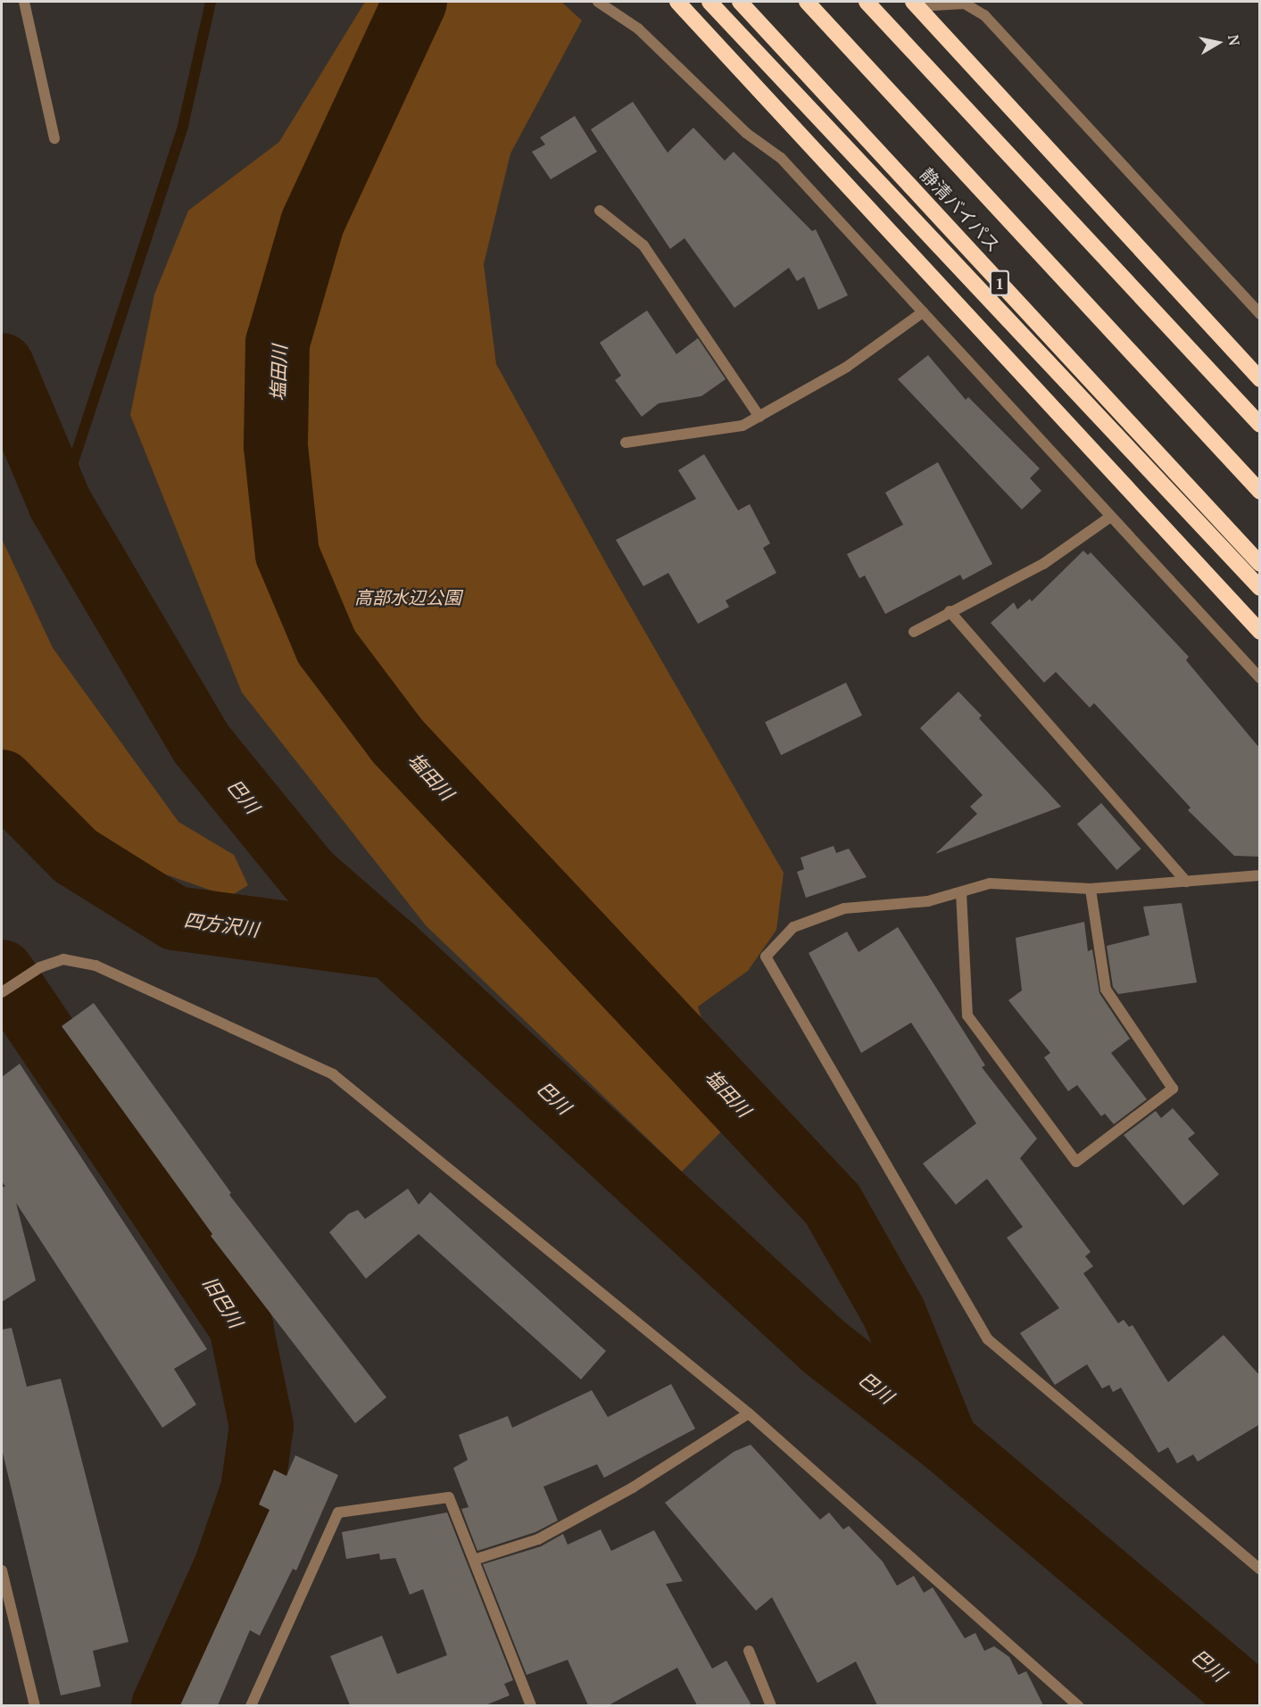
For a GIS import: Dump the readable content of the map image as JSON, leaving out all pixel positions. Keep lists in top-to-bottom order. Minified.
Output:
{"streets":{"highway":["静清バイパス","1"]},"water":["塩田川","巴川","四方沢川","旧巴川"],"parks":["高部水辺公園"],"north":"right"}
